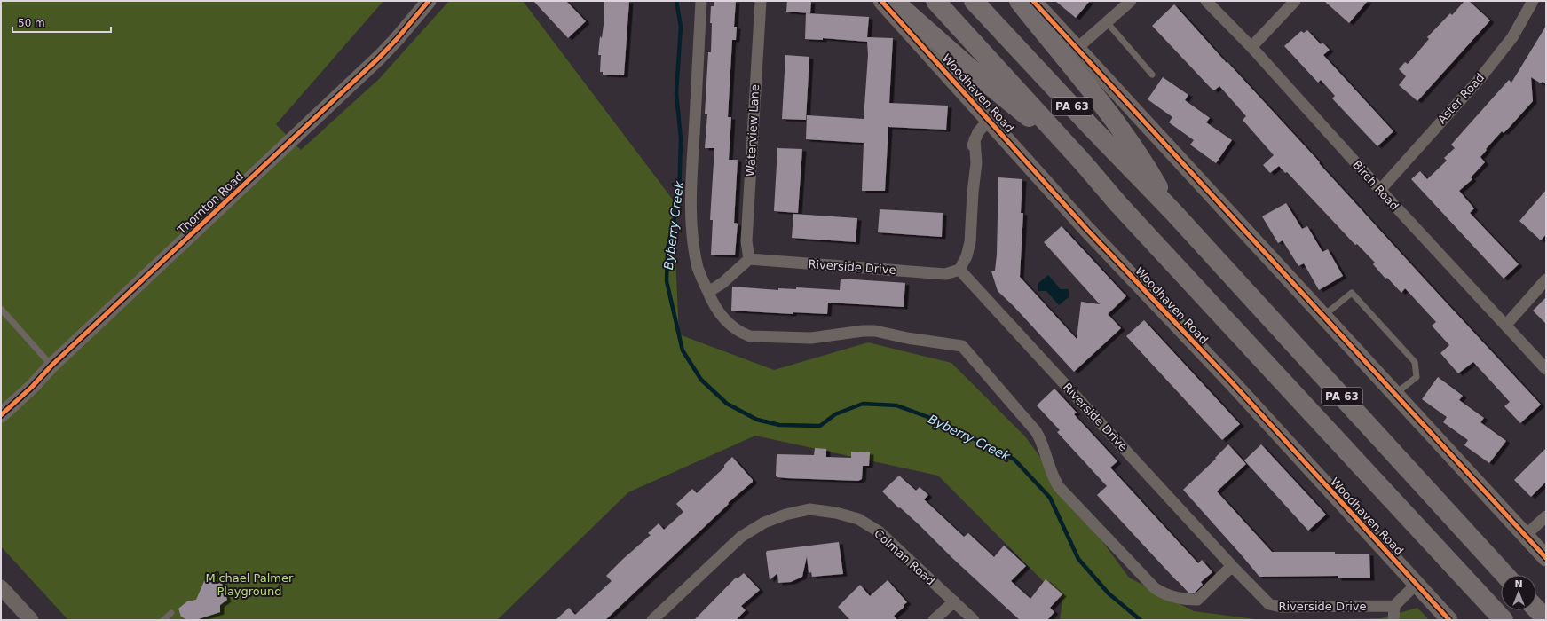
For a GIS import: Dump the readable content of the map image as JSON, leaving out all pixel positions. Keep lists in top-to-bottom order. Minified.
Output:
{"streets":{"highway":["PA 63"],"main road":["Woodhaven Road"],"street":["Aster Road","Waterview Lane","Birch Road","Thornton Road","Riverside Drive","Colman Road"]},"crossings":[["Aster Road","Birch Road"],["Waterview Lane","Riverside Drive"]],"water":["Byberry Creek"],"parks":["Michael Palmer Playground"],"scale_bar":"50 m","north":"top"}
